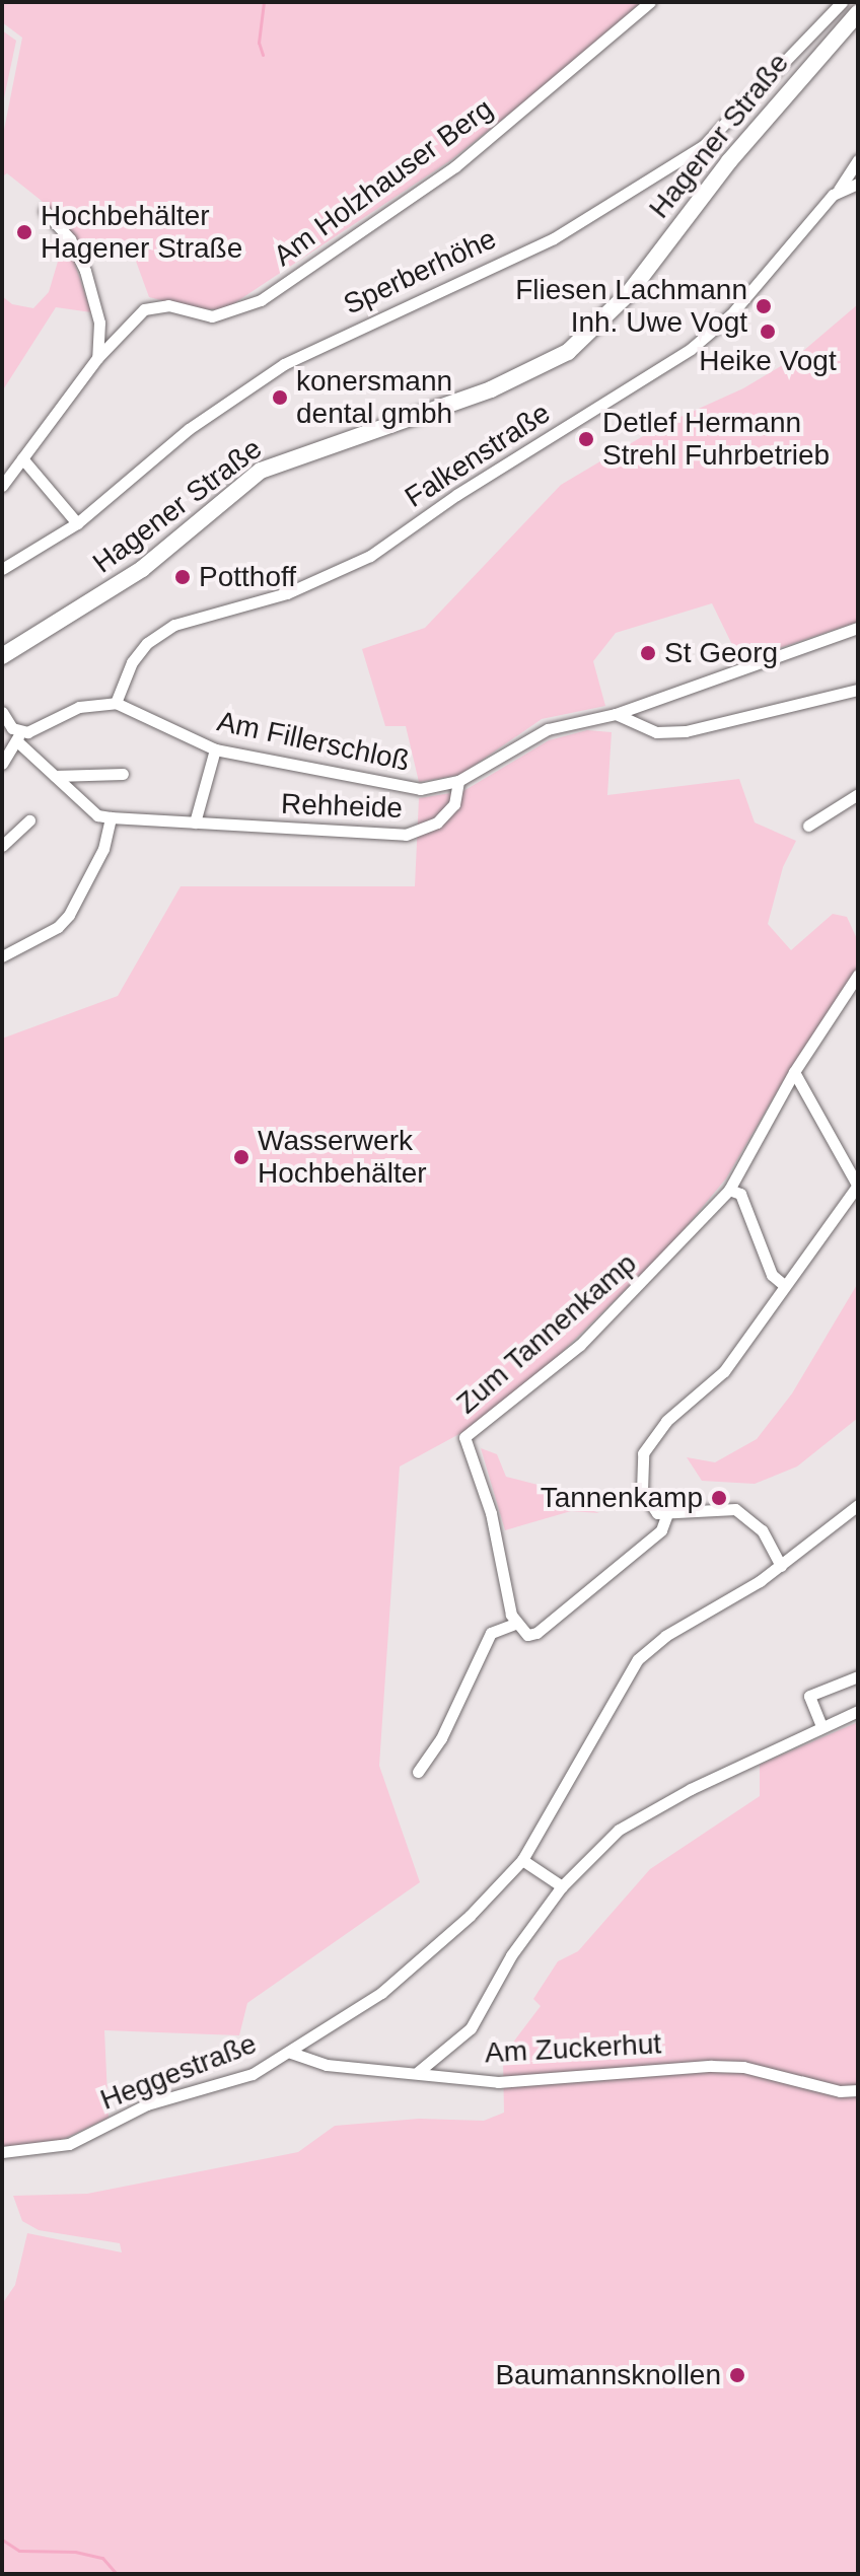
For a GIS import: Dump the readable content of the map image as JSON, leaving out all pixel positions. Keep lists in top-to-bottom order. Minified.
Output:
{"streets":{"main road":["Hagener Straße"],"street":["Am Holzhauser Berg","Sperberhöhe","Falkenstraße","Am Fillerschloß","Rehheide","Zum Tannenkamp","Am Zuckerhut","Heggestraße"]},"crossings":[["Falkenstraße","Am Fillerschloß"],["Am Fillerschloß","Rehheide"],["Am Zuckerhut","Heggestraße"]],"places":["Hochbehälter Hagener Straße","Fliesen Lachmann Inh. Uwe Vogt","Heike Vogt","konersmann dental gmbh","Detlef Hermann Strehl Fuhrbetrieb","Potthoff","St Georg","Wasserwerk Hochbehälter","Tannenkamp","Baumannsknollen"]}
